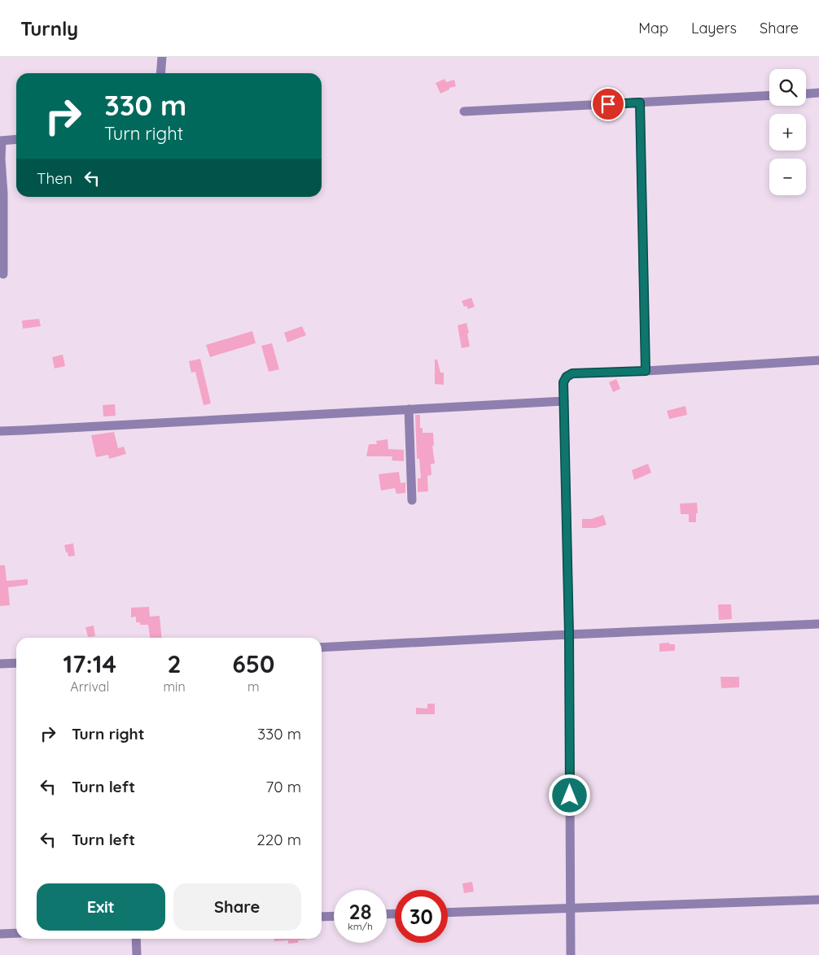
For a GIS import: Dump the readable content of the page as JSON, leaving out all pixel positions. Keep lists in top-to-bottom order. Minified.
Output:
{"page":{"header":"Turnly","nav":["Map","Layers","Share"],"map_buttons":["+","−"],"turn":["330 m","Turn right"],"then":"Then","eta":["17:14","Arrival","2","min","650","m"],"list":[{"name":"Turn right","value":"330 m"},{"name":"Turn left","value":"70 m"},{"name":"Turn left","value":"220 m"}],"buttons":["Exit","Share"],"speed":"28 km/h","limit":"30"}}
